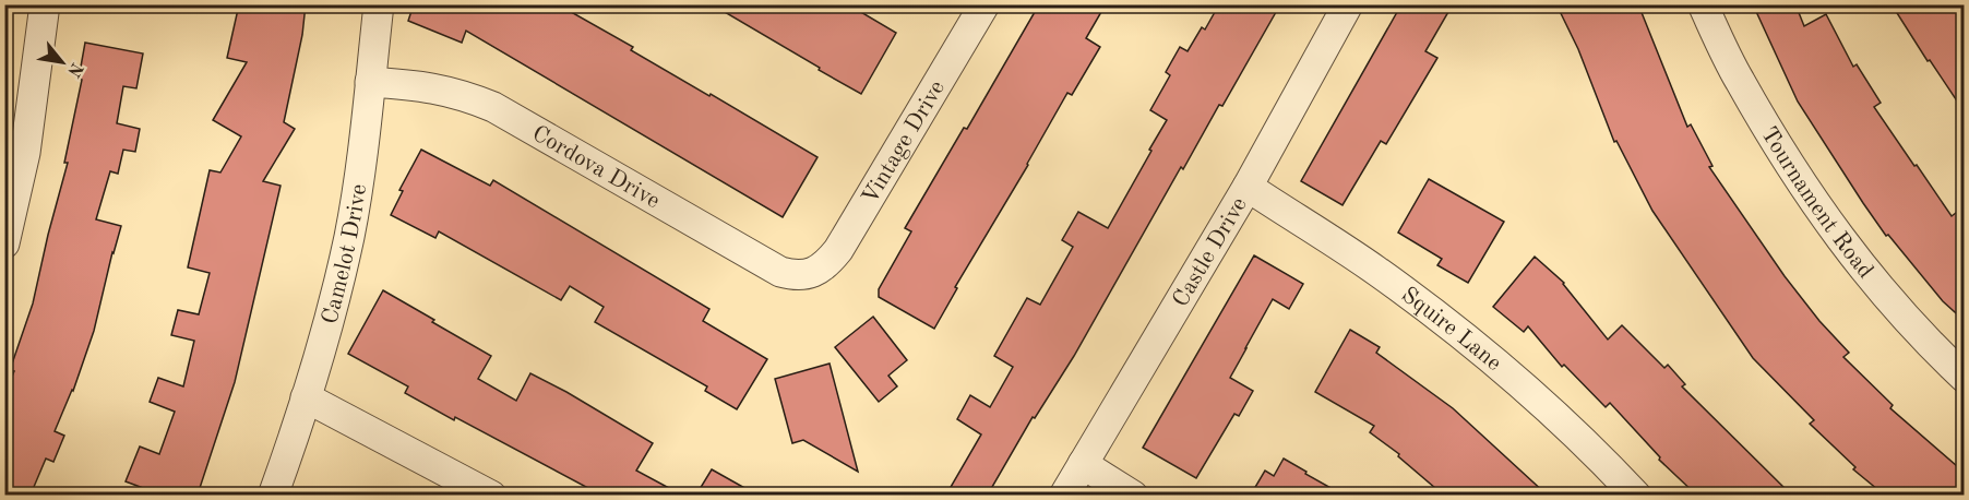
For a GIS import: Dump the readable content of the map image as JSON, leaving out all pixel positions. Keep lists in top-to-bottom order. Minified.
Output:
{"streets":{"street":["Vintage Drive","Cordova Drive","Tournament Road","Castle Drive","Camelot Drive","Squire Lane"]},"crossings":[["Vintage Drive","Cordova Drive"],["Cordova Drive","Camelot Drive"],["Castle Drive","Squire Lane"]],"north":"bottom right"}
